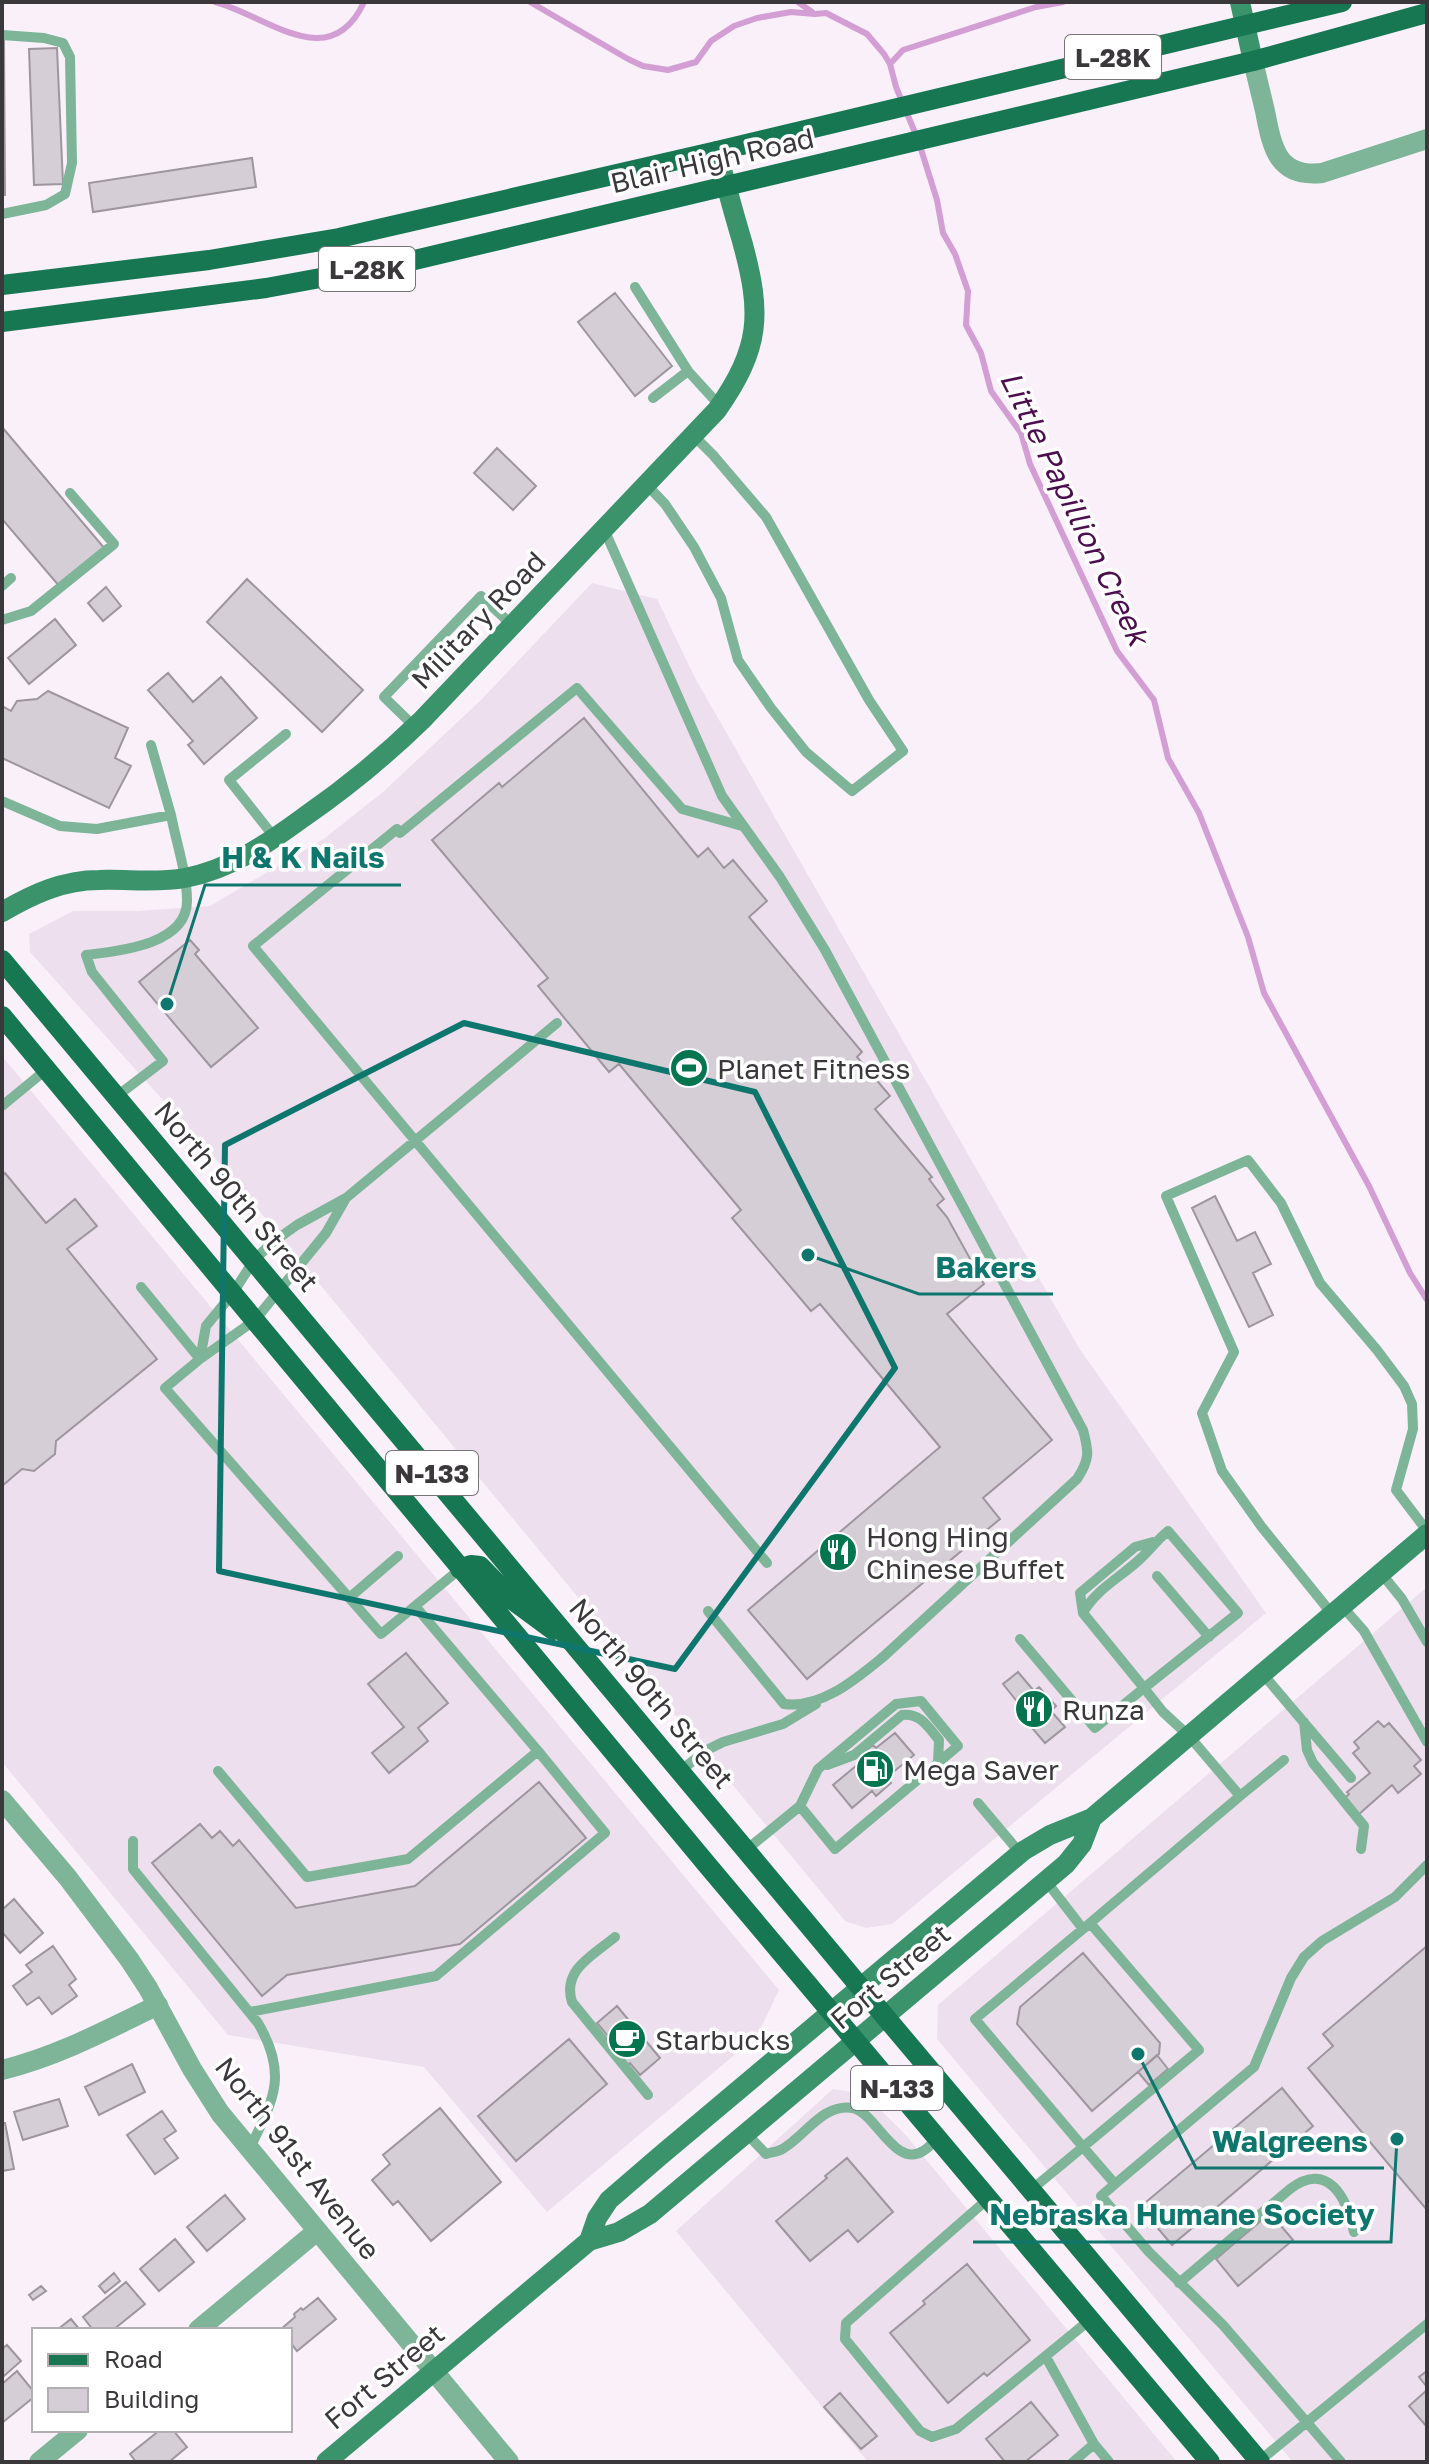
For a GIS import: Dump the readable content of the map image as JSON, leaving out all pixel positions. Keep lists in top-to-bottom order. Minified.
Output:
{"streets":{"main road":["L-28K","Blair High Road","Military Road","North 90th Street","N-133","Fort Street"],"street":["North 91st Avenue"]},"crossings":[["Blair High Road","Military Road"],["North 90th Street","Fort Street"],["N-133","Fort Street"],["Fort Street","North 91st Avenue"]],"water":["Little Papillion Creek"],"places":{"other":["H & K Nails","Bakers","Walgreens","Nebraska Humane Society"],"sports":["Planet Fitness"],"restaurant":["Hong Hing Chinese Buffet","Runza"],"fuel station":["Mega Saver"],"cafe":["Starbucks"]},"legend":["Road","Building"]}
